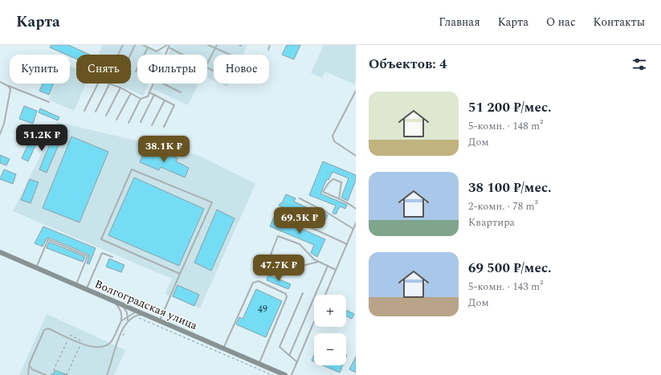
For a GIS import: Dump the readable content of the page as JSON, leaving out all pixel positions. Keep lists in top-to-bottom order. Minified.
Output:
{"streets":{"main road":["Волгоградская улица"]},"house_numbers":["49"],"page":{"header":"Карта","nav":["Главная","Карта","О нас","Контакты"],"heading":"Объектов: 4","chip":["Купить","Снять","Фильтры","Новое"],"list":[{"name":"51 200 ₽/мес.","note":"5-комн. · 148 m² · Дом"},{"name":"38 100 ₽/мес.","note":"2-комн. · 78 m² · Квартира"},{"name":"69 500 ₽/мес.","note":"5-комн. · 143 m² · Дом"}],"price":["51.2K ₽","38.1K ₽","69.5K ₽","47.7K ₽"],"map_buttons":["+","−"]}}
